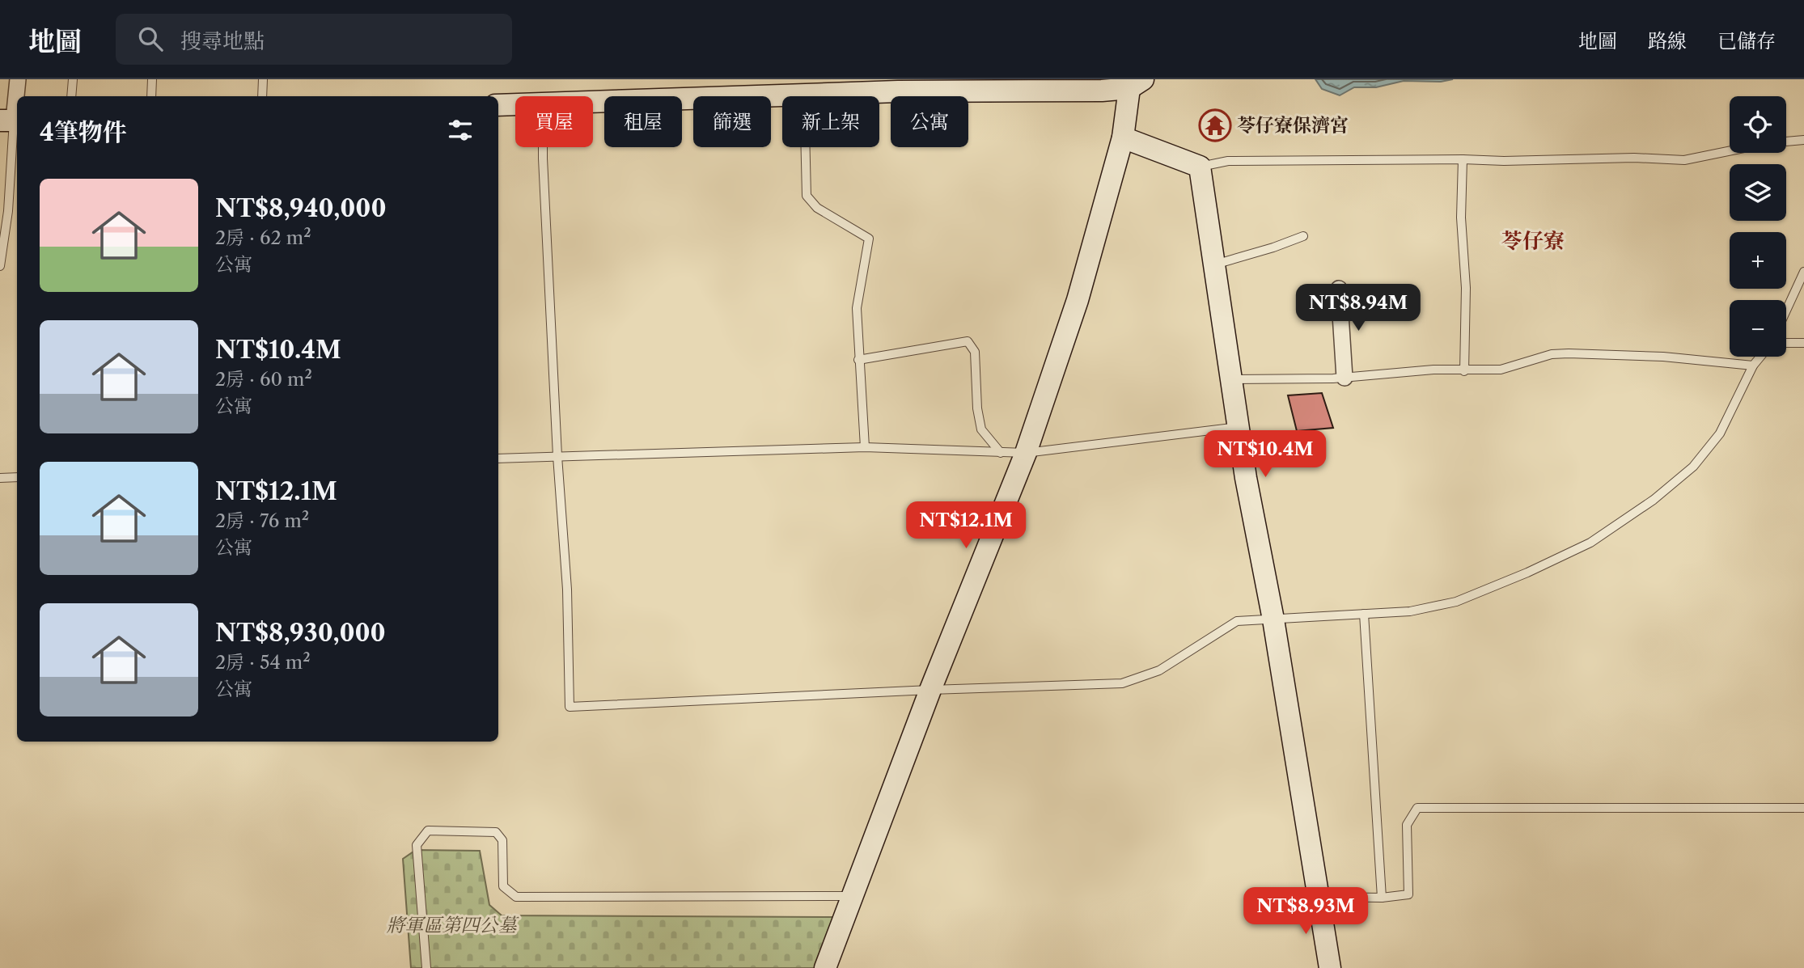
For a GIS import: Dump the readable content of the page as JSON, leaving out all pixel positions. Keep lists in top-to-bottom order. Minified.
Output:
{"districts":["苓仔寮"],"parks":["將軍區第四公墓"],"places":{"temple":["苓仔寮保濟宮"]},"page":{"header":"地圖","search":"搜尋地點","nav":["地圖","路線","已儲存"],"map_buttons":["+","−"],"chip":["買屋","租屋","篩選","新上架","公寓"],"heading":"4筆物件","list":[{"name":"NT$8,940,000","note":"2房 · 62 m² · 公寓"},{"name":"NT$10.4M","note":"2房 · 60 m² · 公寓"},{"name":"NT$12.1M","note":"2房 · 76 m² · 公寓"},{"name":"NT$8,930,000","note":"2房 · 54 m² · 公寓"}],"price":["NT$8.94M","NT$10.4M","NT$12.1M","NT$8.93M"]}}
